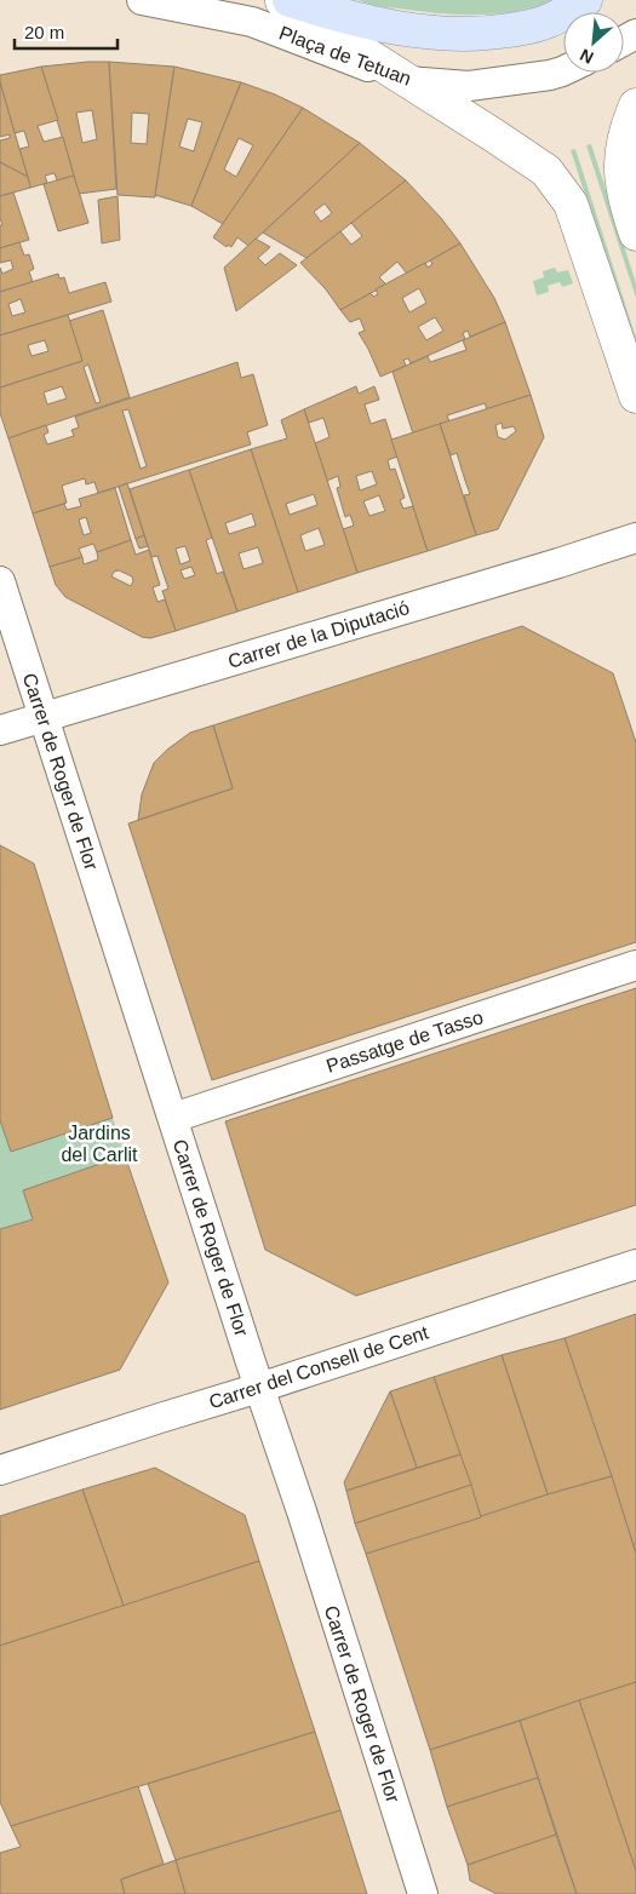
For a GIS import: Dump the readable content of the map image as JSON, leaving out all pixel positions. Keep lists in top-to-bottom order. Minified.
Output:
{"streets":{"main road":["Plaça de Tetuan"],"street":["Carrer de la Diputació","Carrer de Roger de Flor","Passatge de Tasso","Carrer del Consell de Cent"]},"crossings":[["Carrer de la Diputació","Carrer de Roger de Flor"],["Carrer de Roger de Flor","Passatge de Tasso"],["Carrer de Roger de Flor","Carrer del Consell de Cent"]],"parks":["Jardins del Carlit"],"scale_bar":"20 m","north":"bottom left"}
